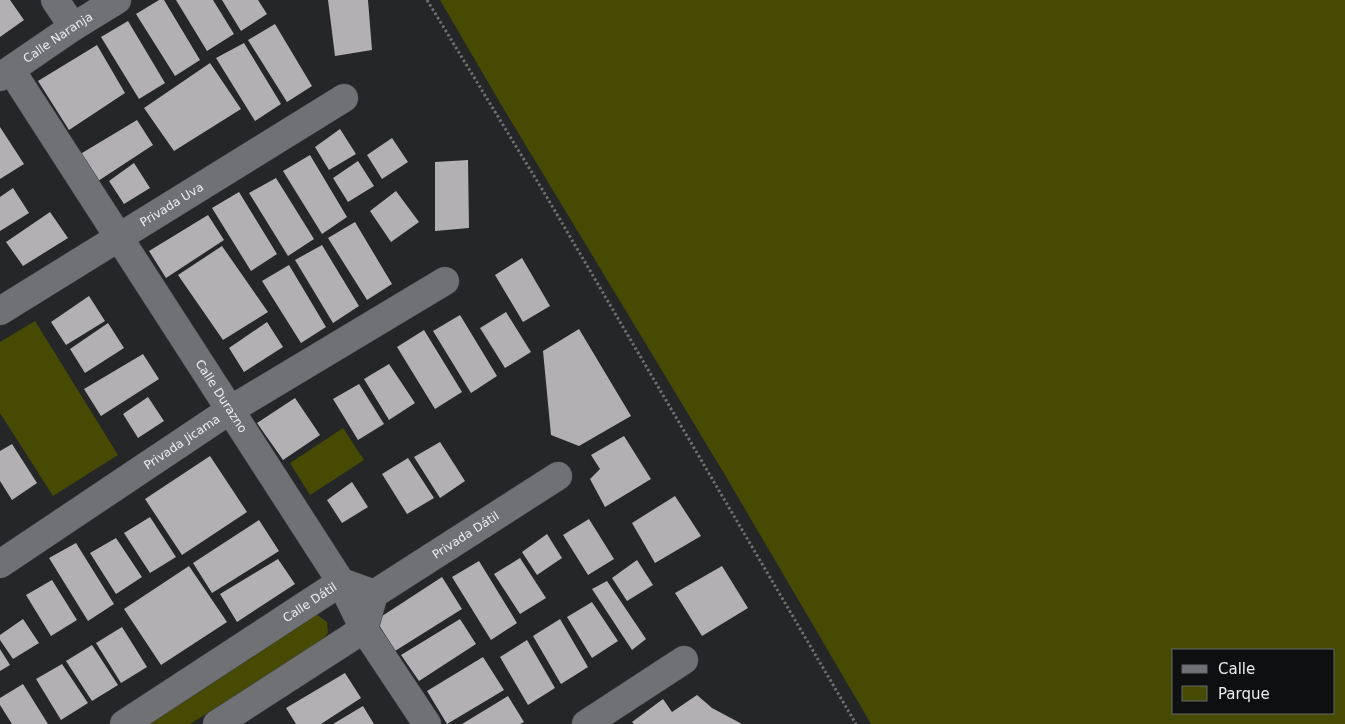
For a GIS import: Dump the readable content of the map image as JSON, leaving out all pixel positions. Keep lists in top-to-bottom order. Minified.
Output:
{"streets":{"street":["Calle Naranja","Privada Uva","Calle Durazno","Privada Jicama","Privada Dátil","Calle Dátil"]},"crossings":[["Calle Naranja","Calle Durazno"],["Privada Uva","Calle Durazno"],["Calle Durazno","Privada Jicama"],["Calle Durazno","Calle Dátil"],["Privada Dátil","Calle Dátil"]],"legend":["Calle","Parque"]}
